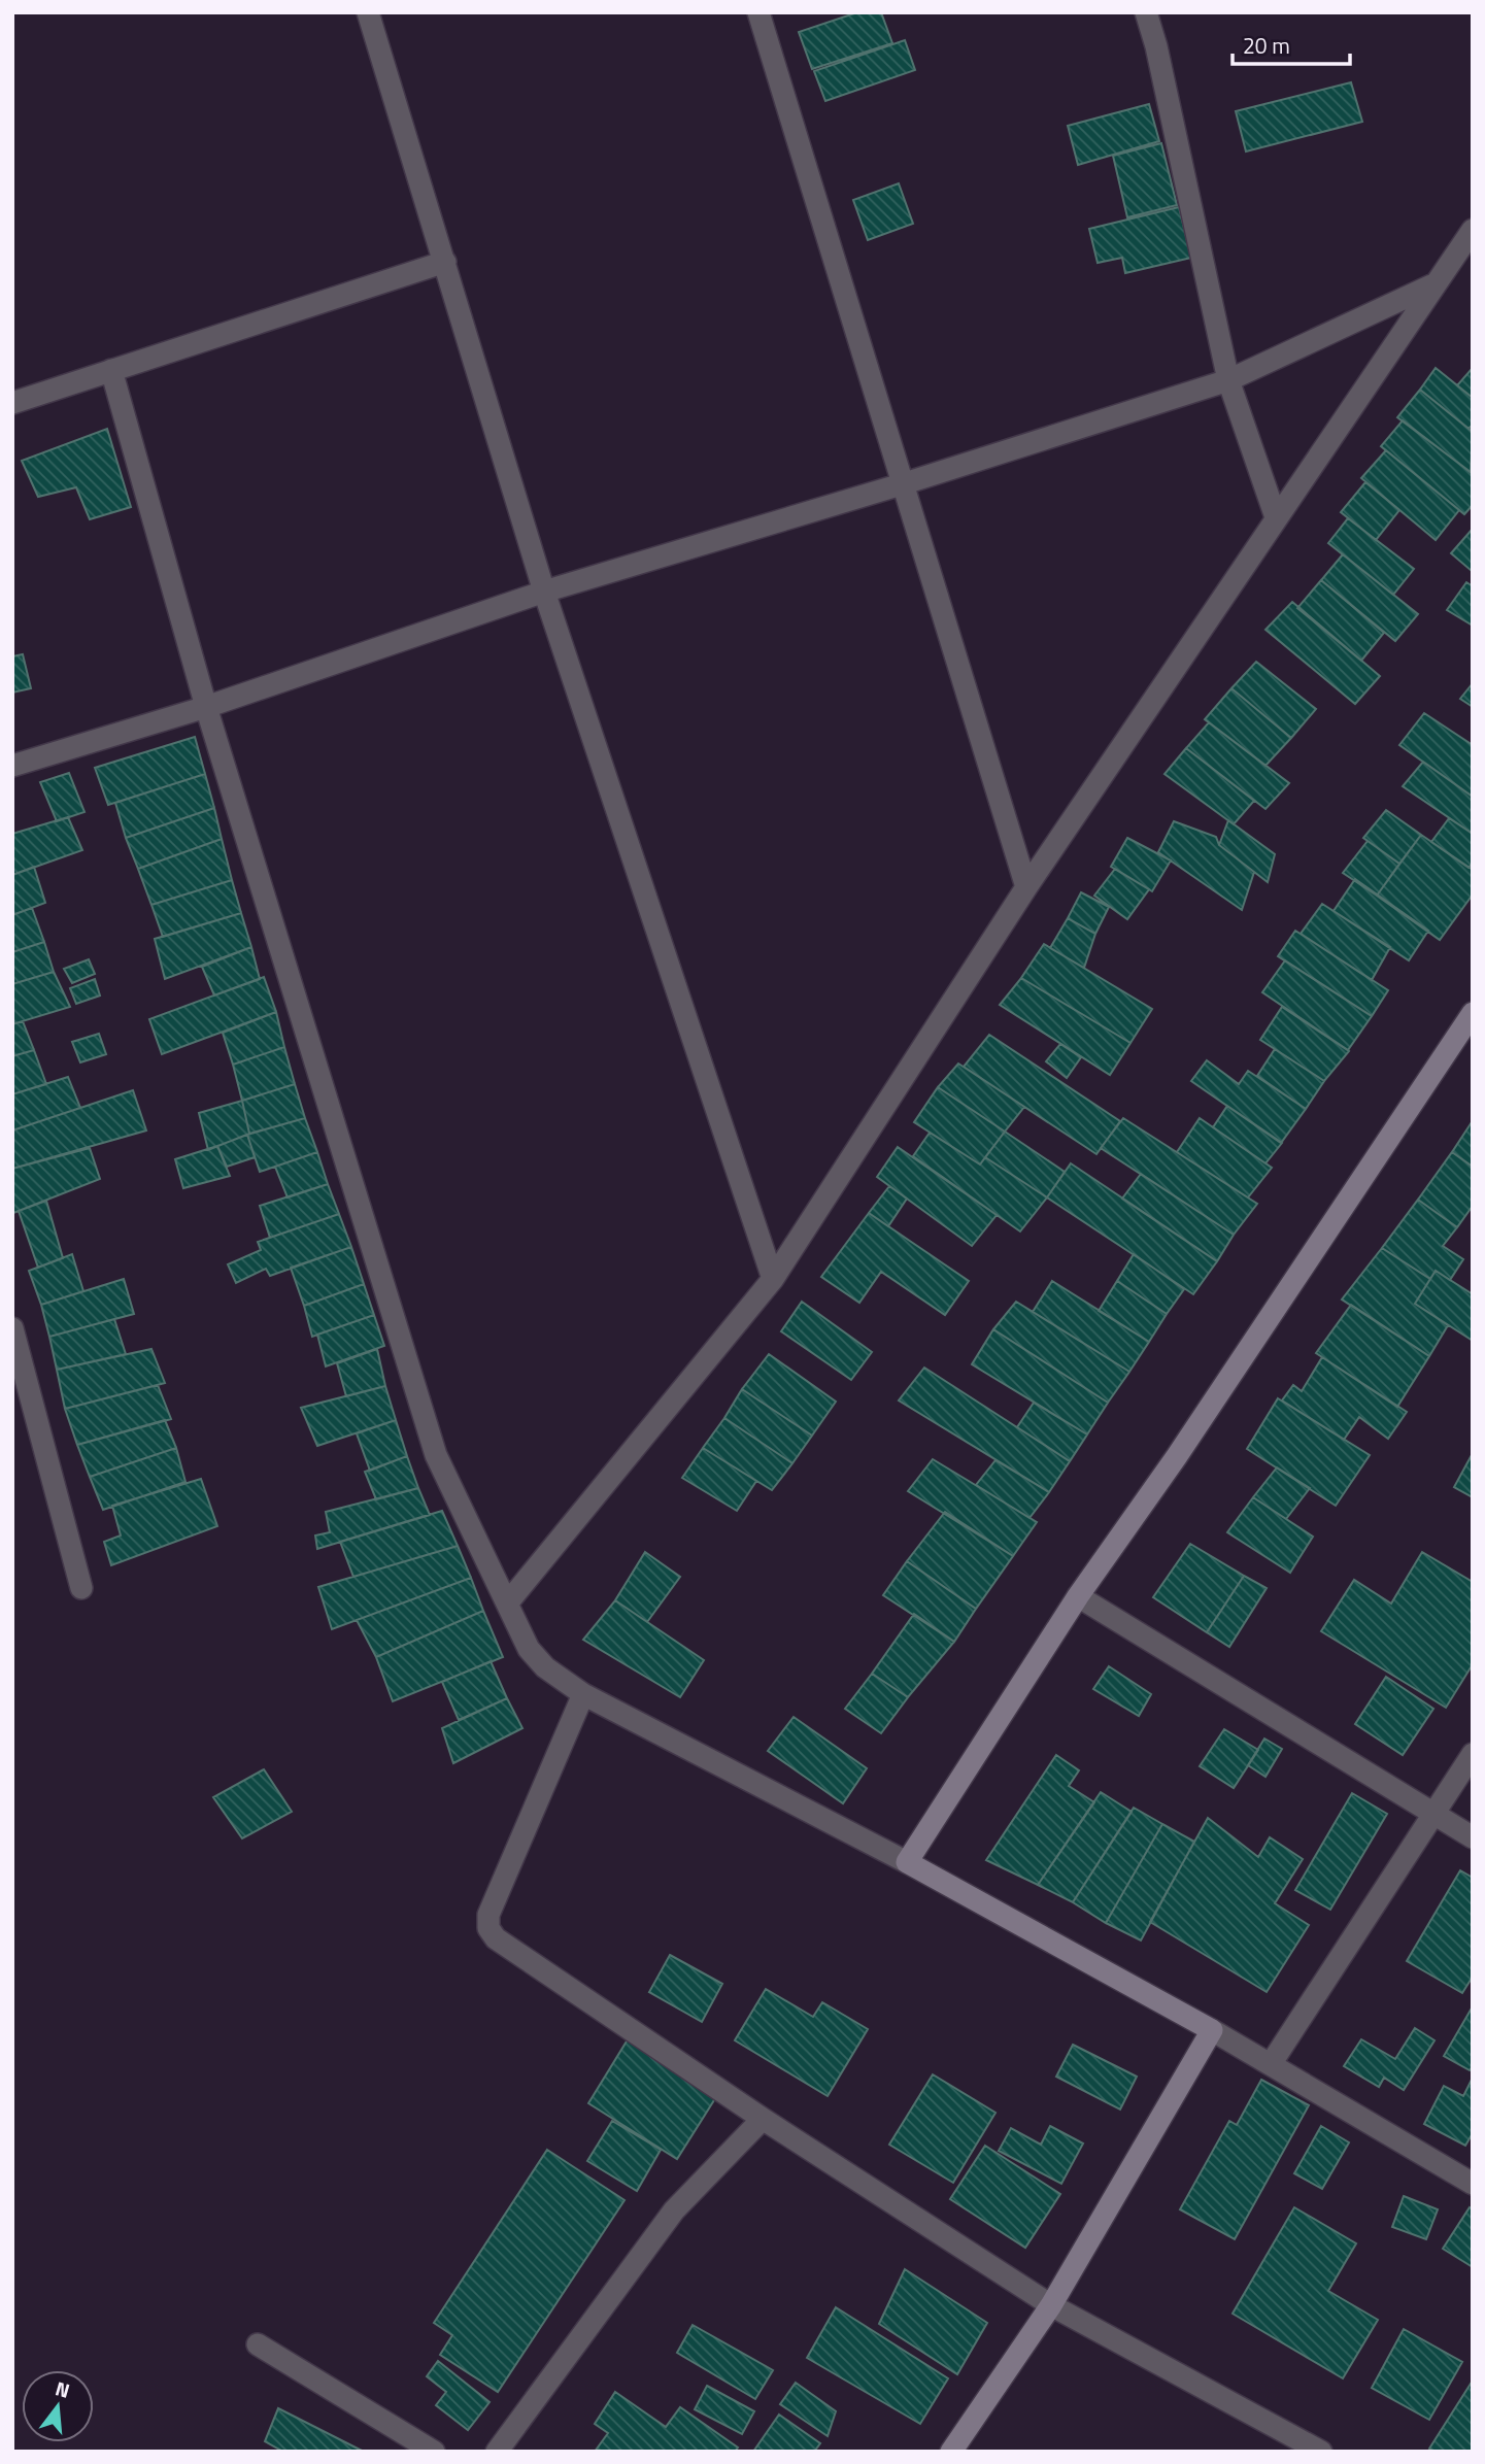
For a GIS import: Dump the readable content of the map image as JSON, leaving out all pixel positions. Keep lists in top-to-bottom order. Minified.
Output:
{"scale_bar":"20 m","north":"top"}
